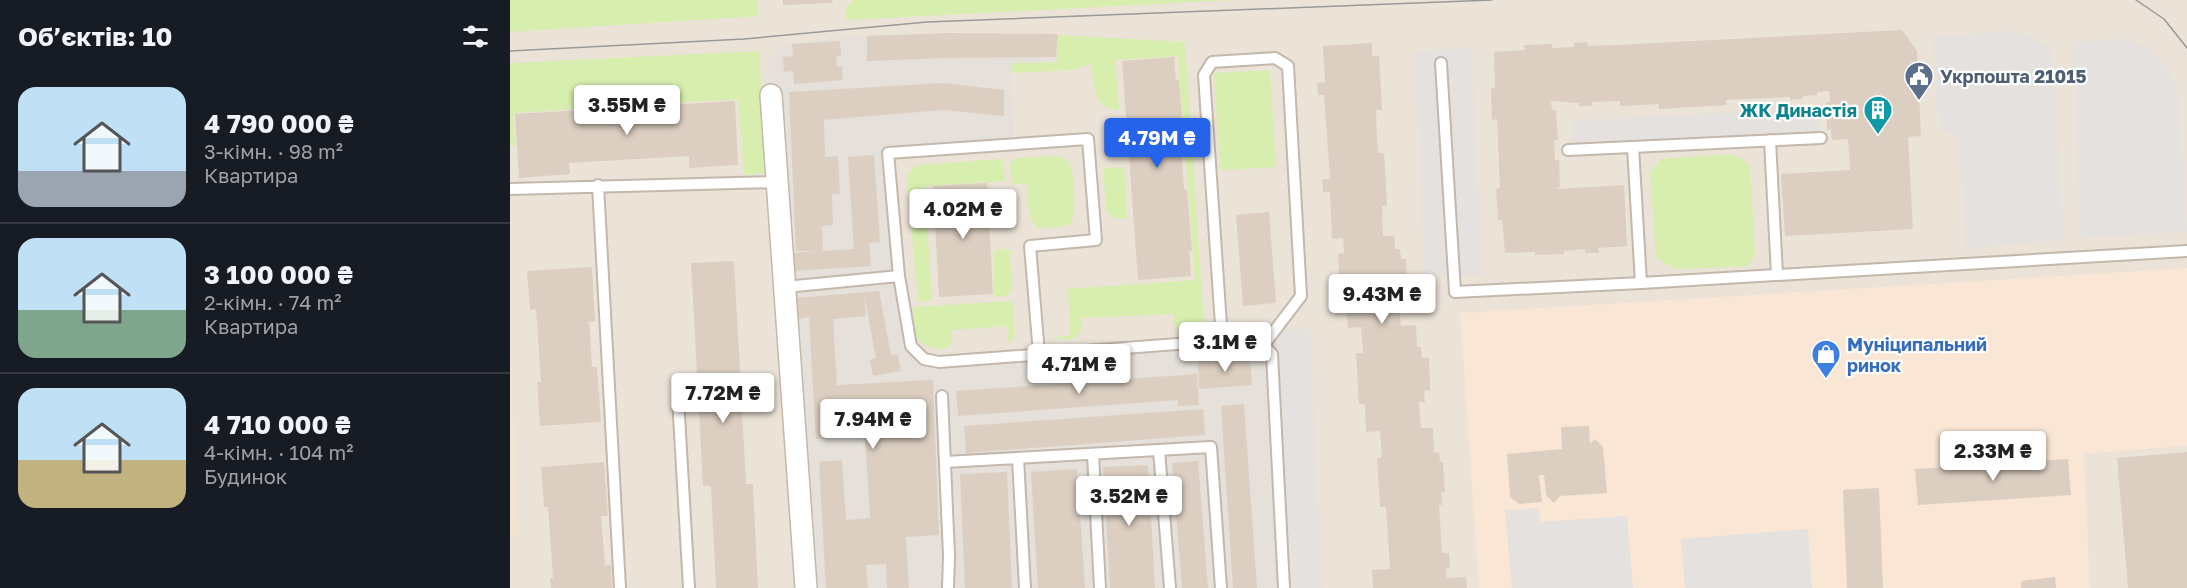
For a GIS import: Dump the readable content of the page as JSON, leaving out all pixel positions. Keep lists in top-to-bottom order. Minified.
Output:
{"places":{"public building":["Укрпошта 21015"],"building":["ЖК Династія"],"shop":["Муніципальний ринок"]},"page":{"heading":"Об’єктів: 10","list":[{"name":"4 790 000 ₴","note":"3-кімн. · 98 m² · Квартира"},{"name":"3 100 000 ₴","note":"2-кімн. · 74 m² · Квартира"},{"name":"4 710 000 ₴","note":"4-кімн. · 104 m² · Будинок"}],"price":["3.55M ₴","4.79M ₴","4.02M ₴","9.43M ₴","3.1M ₴","4.71M ₴","7.72M ₴","7.94M ₴","2.33M ₴","3.52M ₴"]}}
